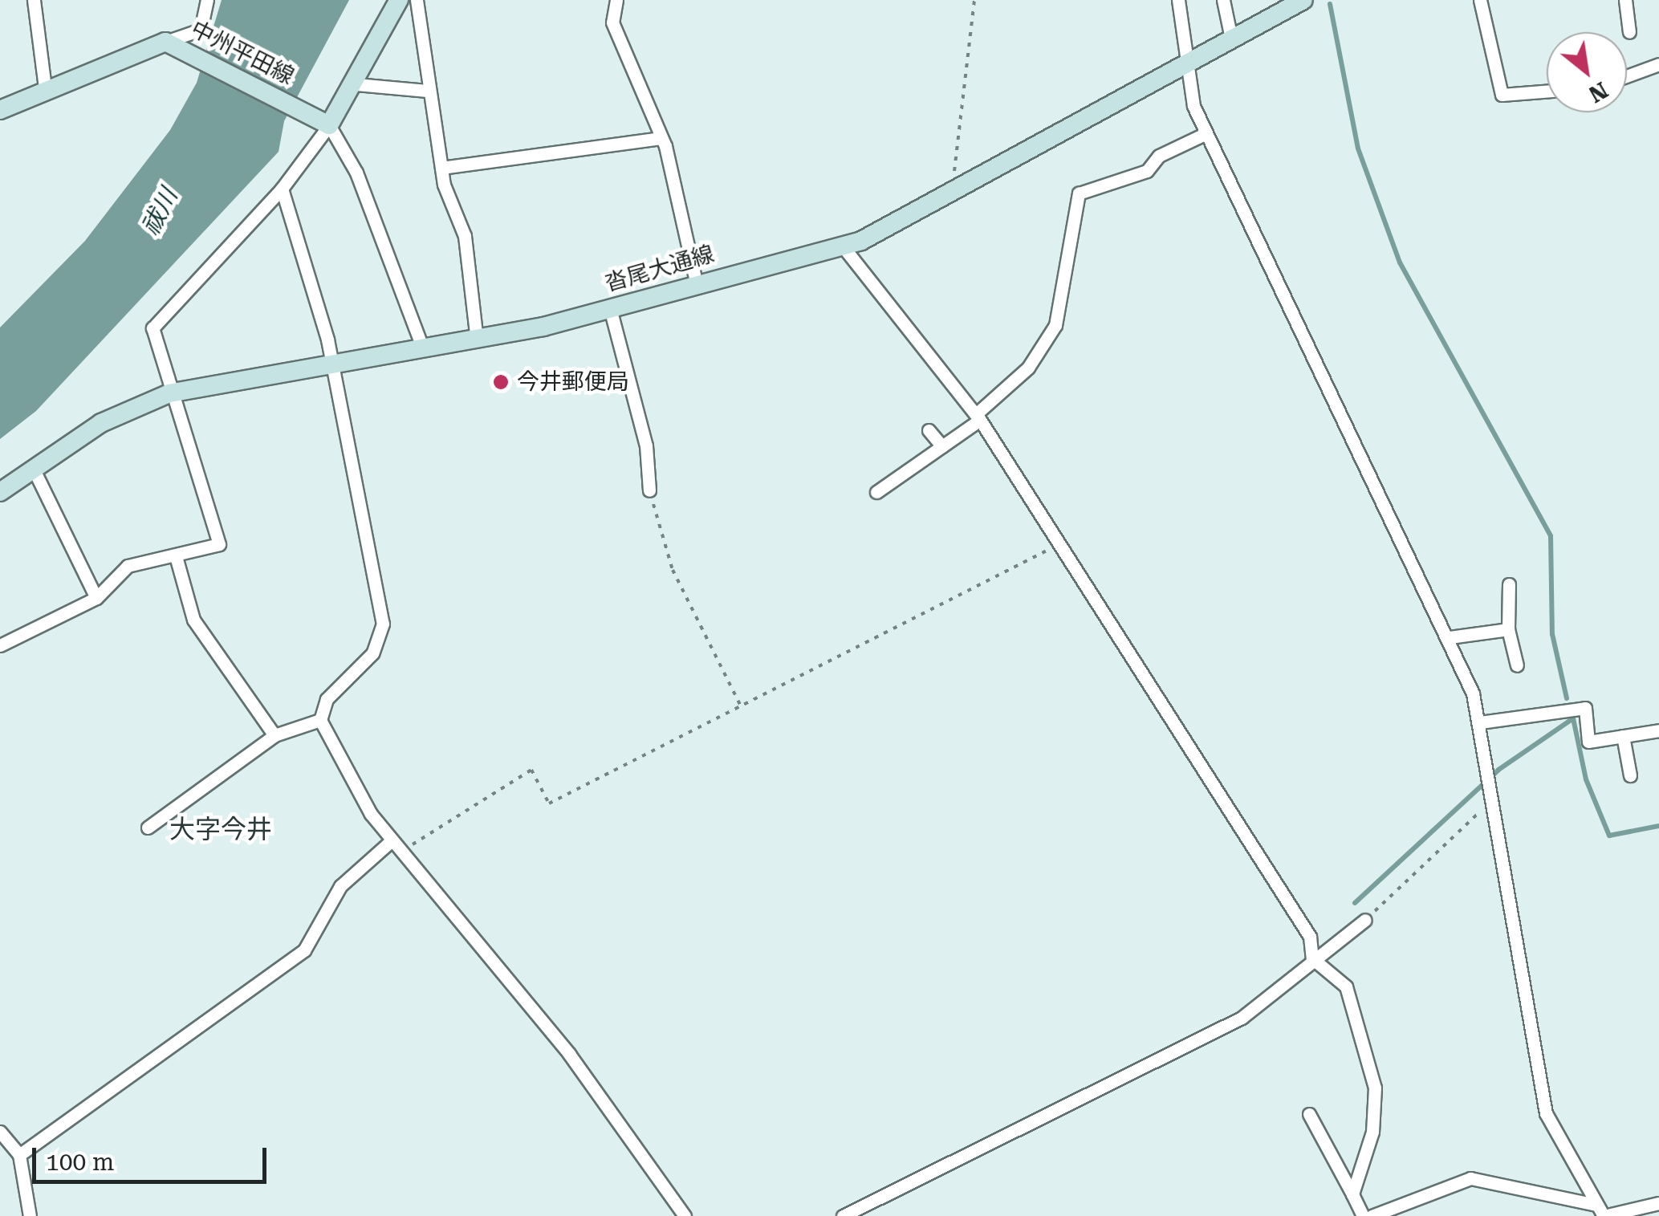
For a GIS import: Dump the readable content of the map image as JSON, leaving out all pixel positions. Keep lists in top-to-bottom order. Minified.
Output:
{"streets":{"main road":["中州平田線","沓尾大通線"]},"districts":["大字今井"],"water":["祓川"],"places":["今井郵便局"],"scale_bar":"100 m","north":"bottom right"}
